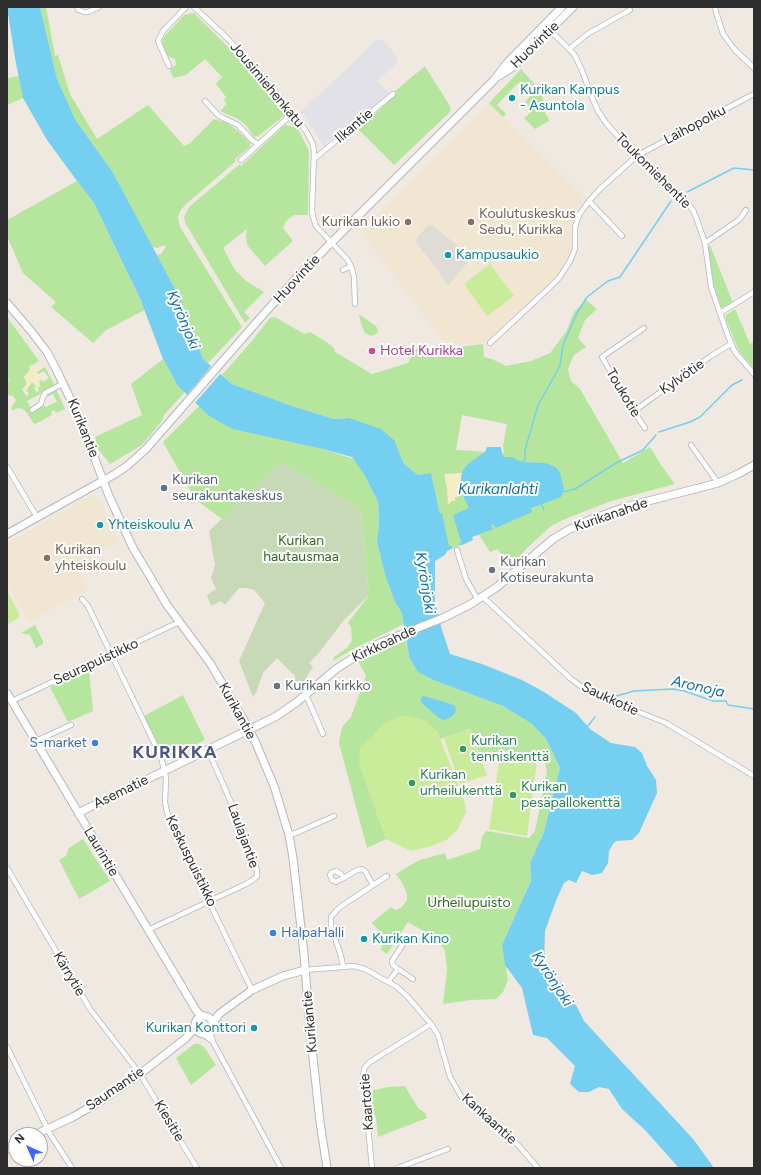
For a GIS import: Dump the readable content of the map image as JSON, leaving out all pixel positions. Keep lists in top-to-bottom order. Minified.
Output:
{"streets":{"main road":["Huovintie","Kurikantie","Kurikanahde","Kirkkoahde","Asematie","Laurintie","Saumantie"],"street":["Jousimiehenkatu","Laihopolku","Ilkantie","Toukomiehentie","Kylvötie","Toukotie","Seurapuistikko","Saukkotie","Laulajantie","Keskuspuistikko","Kärrytie","Kaartotie","Kankaantie","Kiesitie"]},"crossings":[["Huovintie","Jousimiehenkatu"],["Huovintie","Toukomiehentie"],["Huovintie","Kurikantie"],["Jousimiehenkatu","Ilkantie"],["Laihopolku","Toukomiehentie"],["Toukomiehentie","Kylvötie"],["Kylvötie","Toukotie"],["Kurikantie","Kirkkoahde"],["Kurikantie","Seurapuistikko"],["Kurikantie","Asematie"],["Kurikantie","Kankaantie"],["Kurikanahde","Kirkkoahde"],["Kurikanahde","Saukkotie"],["Kirkkoahde","Asematie"],["Seurapuistikko","Laurintie"],["Seurapuistikko","Keskuspuistikko"],["Asematie","Laulajantie"],["Asematie","Laurintie"],["Asematie","Keskuspuistikko"],["Laulajantie","Laurintie"],["Laulajantie","Keskuspuistikko"],["Laurintie","Saumantie"],["Kärrytie","Saumantie"],["Kärrytie","Kiesitie"],["Saumantie","Kiesitie"],["Kaartotie","Kankaantie"]],"districts":["KURIKKA"],"water":["Kyrönjoki","Kurikanlahti","Aronoja"],"parks":["Kurikan hautausmaa","Urheilupuisto"],"places":["Kurikan Kampus - Asuntola","Kurikan lukio","Koulutuskeskus Sedu, Kurikka","Kampusaukio","Hotel Kurikka","Kurikan seurakuntakeskus","Yhteiskoulu A","Kurikan yhteiskoulu","Kurikan Kotiseurakunta","Kurikan kirkko","S-market","Kurikan tenniskenttä","Kurikan urheilukenttä","Kurikan pesäpallokenttä","HalpaHalli","Kurikan Kino","Kurikan Konttori"],"north":"top left"}
